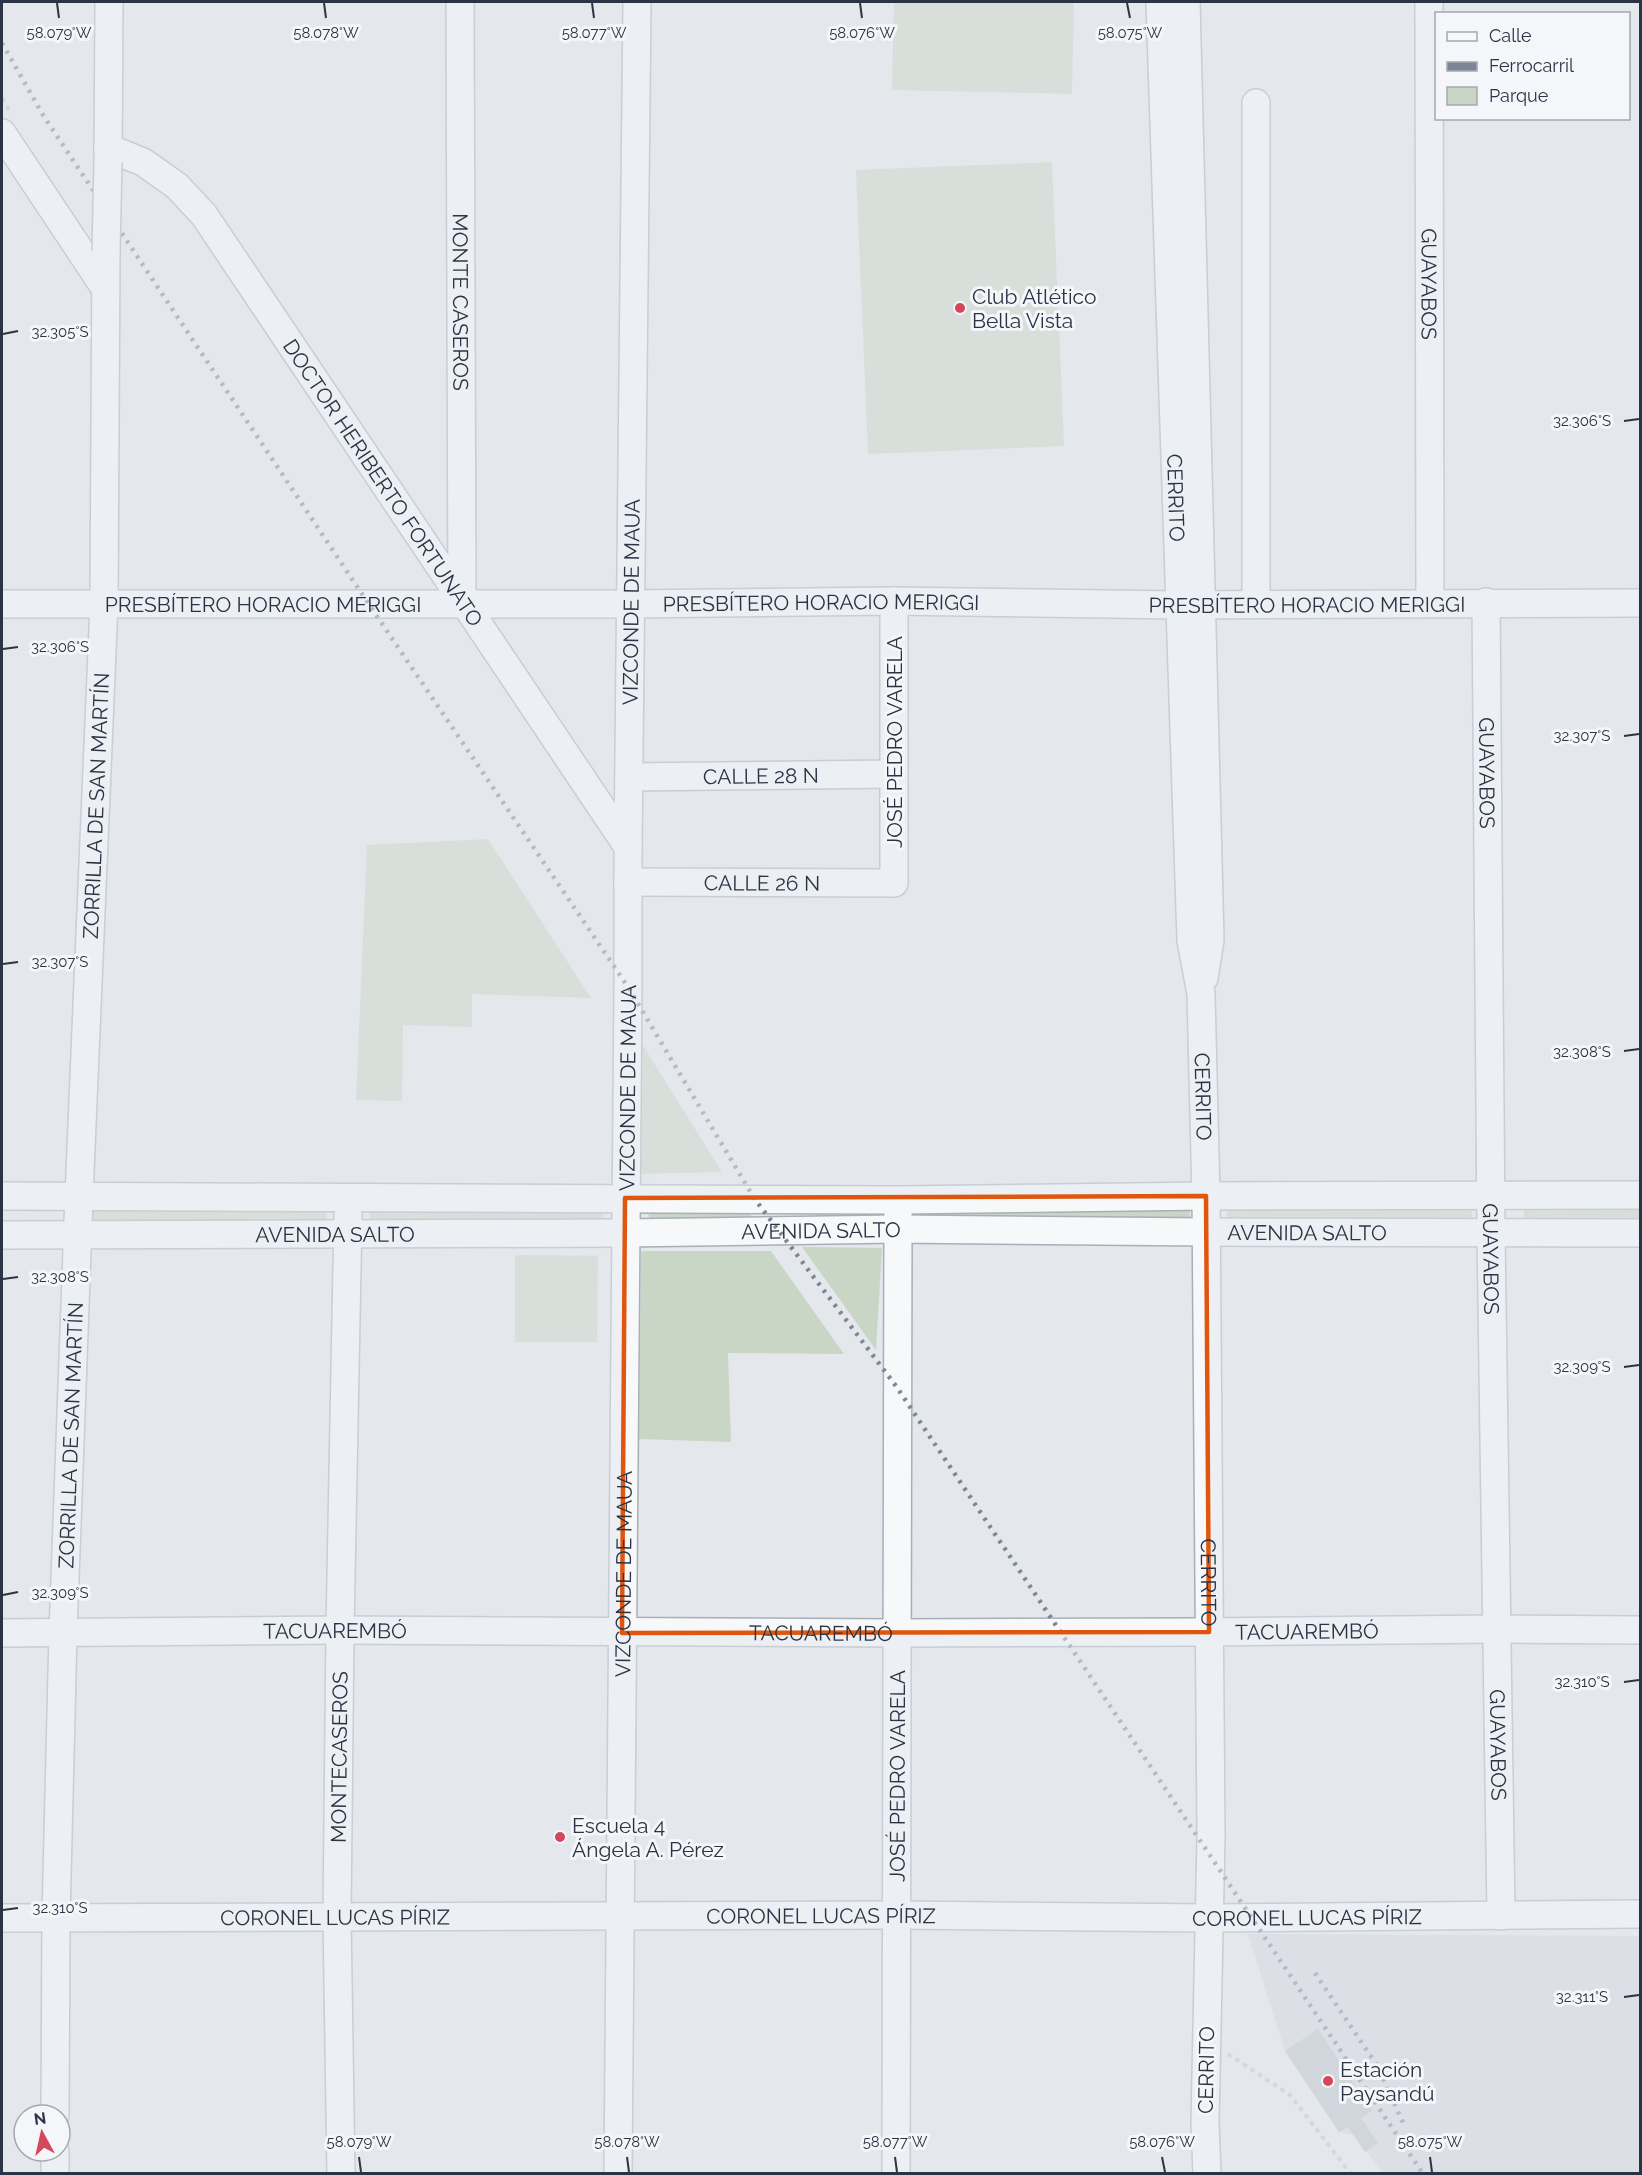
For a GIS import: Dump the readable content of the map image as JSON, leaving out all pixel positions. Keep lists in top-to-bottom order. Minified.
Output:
{"streets":{"street":["GUAYABOS","MONTE CASEROS","DOCTOR HERIBERTO FORTUNATO","CERRITO","VIZCONDE DE MAUA","PRESBÍTERO HORACIO MERIGGI","JOSÉ PEDRO VARELA","CALLE 28 N","ZORRILLA DE SAN MARTÍN","CALLE 26 N","AVENIDA SALTO","TACUAREMBÓ","MONTECASEROS","CORONEL LUCAS PÍRIZ"]},"crossings":[["GUAYABOS","PRESBÍTERO HORACIO MERIGGI"],["GUAYABOS","AVENIDA SALTO"],["GUAYABOS","TACUAREMBÓ"],["GUAYABOS","CORONEL LUCAS PÍRIZ"],["MONTE CASEROS","DOCTOR HERIBERTO FORTUNATO"],["MONTE CASEROS","PRESBÍTERO HORACIO MERIGGI"],["DOCTOR HERIBERTO FORTUNATO","VIZCONDE DE MAUA"],["DOCTOR HERIBERTO FORTUNATO","PRESBÍTERO HORACIO MERIGGI"],["DOCTOR HERIBERTO FORTUNATO","ZORRILLA DE SAN MARTÍN"],["CERRITO","PRESBÍTERO HORACIO MERIGGI"],["CERRITO","AVENIDA SALTO"],["CERRITO","TACUAREMBÓ"],["CERRITO","CORONEL LUCAS PÍRIZ"],["VIZCONDE DE MAUA","PRESBÍTERO HORACIO MERIGGI"],["VIZCONDE DE MAUA","CALLE 28 N"],["VIZCONDE DE MAUA","CALLE 26 N"],["VIZCONDE DE MAUA","AVENIDA SALTO"],["VIZCONDE DE MAUA","TACUAREMBÓ"],["VIZCONDE DE MAUA","CORONEL LUCAS PÍRIZ"],["PRESBÍTERO HORACIO MERIGGI","JOSÉ PEDRO VARELA"],["PRESBÍTERO HORACIO MERIGGI","ZORRILLA DE SAN MARTÍN"],["JOSÉ PEDRO VARELA","CALLE 28 N"],["JOSÉ PEDRO VARELA","CALLE 26 N"],["JOSÉ PEDRO VARELA","AVENIDA SALTO"],["JOSÉ PEDRO VARELA","TACUAREMBÓ"],["JOSÉ PEDRO VARELA","CORONEL LUCAS PÍRIZ"],["ZORRILLA DE SAN MARTÍN","AVENIDA SALTO"],["ZORRILLA DE SAN MARTÍN","TACUAREMBÓ"],["ZORRILLA DE SAN MARTÍN","CORONEL LUCAS PÍRIZ"],["AVENIDA SALTO","MONTECASEROS"],["TACUAREMBÓ","MONTECASEROS"],["MONTECASEROS","CORONEL LUCAS PÍRIZ"]],"places":["Club Atlético Bella Vista","Escuela 4 Ángela A. Pérez","Estación Paysandú"],"legend":["Calle","Ferrocarril","Parque"],"north":"top","coordinates":["58.079°W","58.078°W","58.077°W","58.076°W","58.075°W","32.305°S","32.306°S","32.307°S","32.308°S","32.309°S","32.310°S","32.311°S"]}
